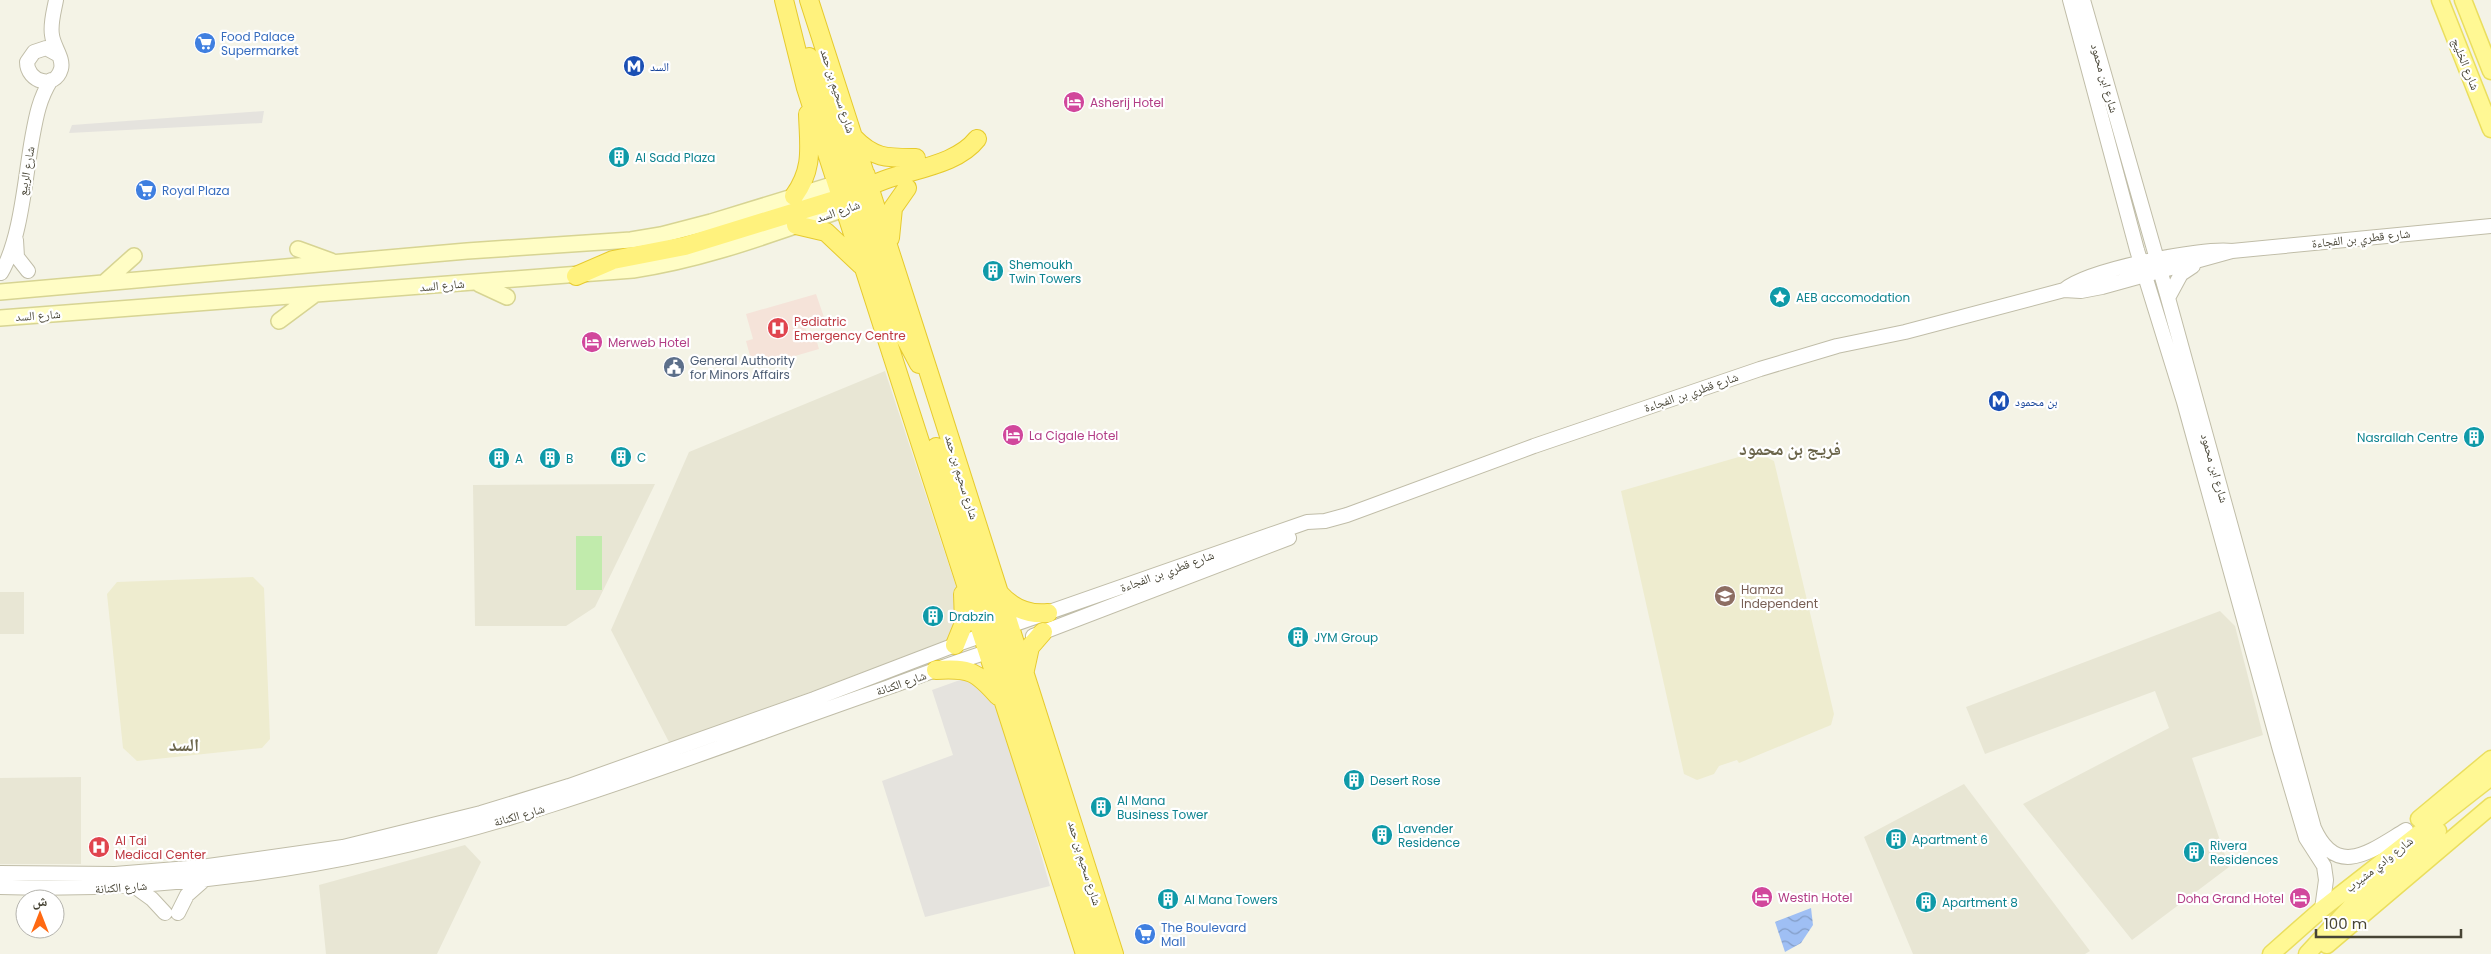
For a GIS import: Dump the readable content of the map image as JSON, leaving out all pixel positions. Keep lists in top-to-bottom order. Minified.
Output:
{"streets":{"highway":["شارع سحيم بن حمد"],"main road":["شارع الخليج","شارع السد","شارع وادي مشيرب"],"street":["شارع ابن محمود","شارع الربيع","شارع قطري بن الفجاءة","شارع الكنانة"]},"crossings":[["شارع ابن محمود","شارع قطري بن الفجاءة"],["شارع ابن محمود","شارع وادي مشيرب"],["شارع سحيم بن حمد","شارع السد"],["شارع سحيم بن حمد","شارع قطري بن الفجاءة"],["شارع سحيم بن حمد","شارع الكنانة"],["شارع قطري بن الفجاءة","شارع الكنانة"]],"districts":["فريج بن محمود","السد"],"places":{"supermarket":["Food Palace Supermarket","Royal Plaza","The Boulevard Mall"],"metro station":["السد","بن محمود"],"hotel":["Asherij Hotel","Merweb Hotel","La Cigale Hotel","Westin Hotel","Doha Grand Hotel"],"building":["Al Sadd Plaza","Shemoukh Twin Towers","Nasrallah Centre","C","A","B","Drabzin","JYM Group","Desert Rose","Al Mana Business Tower","Lavender Residence","Apartment 6","Rivera Residences","Al Mana Towers","Apartment 8"],"place":["AEB accomodation"],"hospital":["Pediatric Emergency Centre","Al Tai Medical Center"],"public building":["General Authority for Minors Affairs"],"school or university":["Hamza Independent"]},"scale_bar":"100 m","north":"top"}
